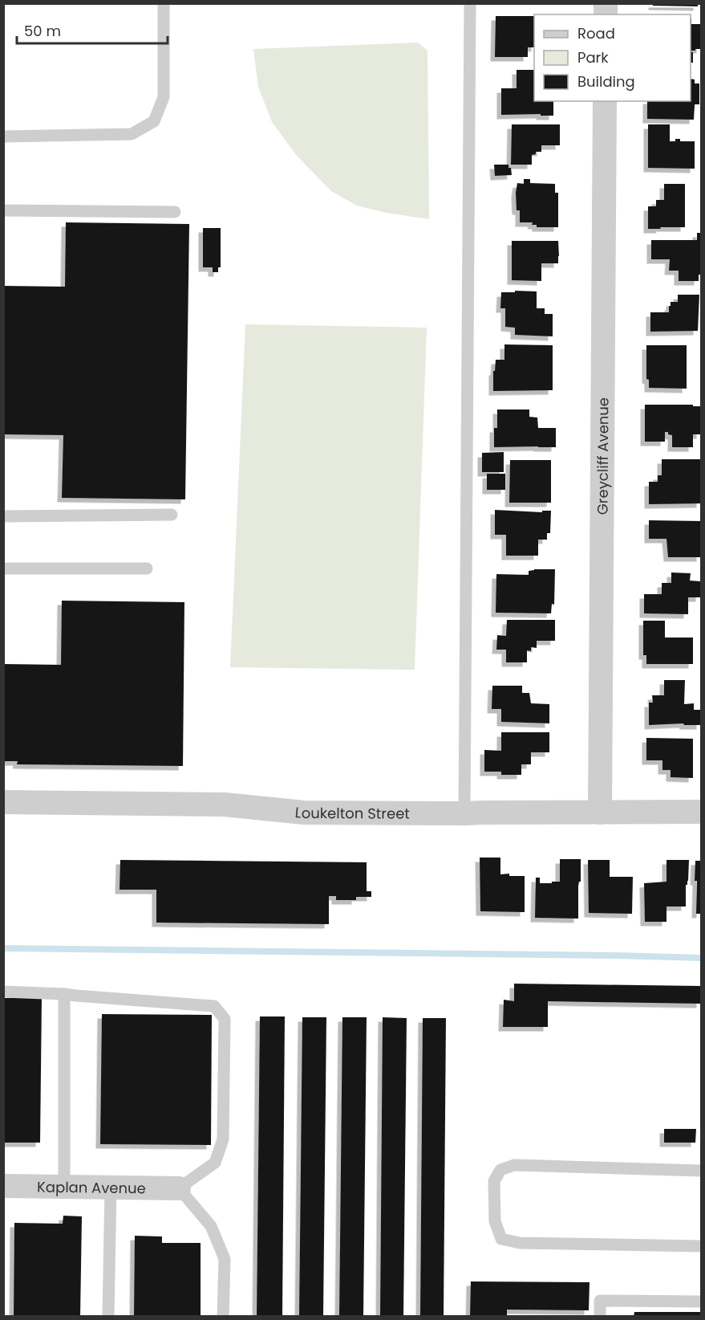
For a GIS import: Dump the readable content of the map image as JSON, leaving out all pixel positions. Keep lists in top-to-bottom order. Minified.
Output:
{"streets":{"street":["Greycliff Avenue","Loukelton Street","Kaplan Avenue"]},"crossings":[["Greycliff Avenue","Loukelton Street"]],"legend":["Road","Park","Building"],"scale_bar":"50 m"}
